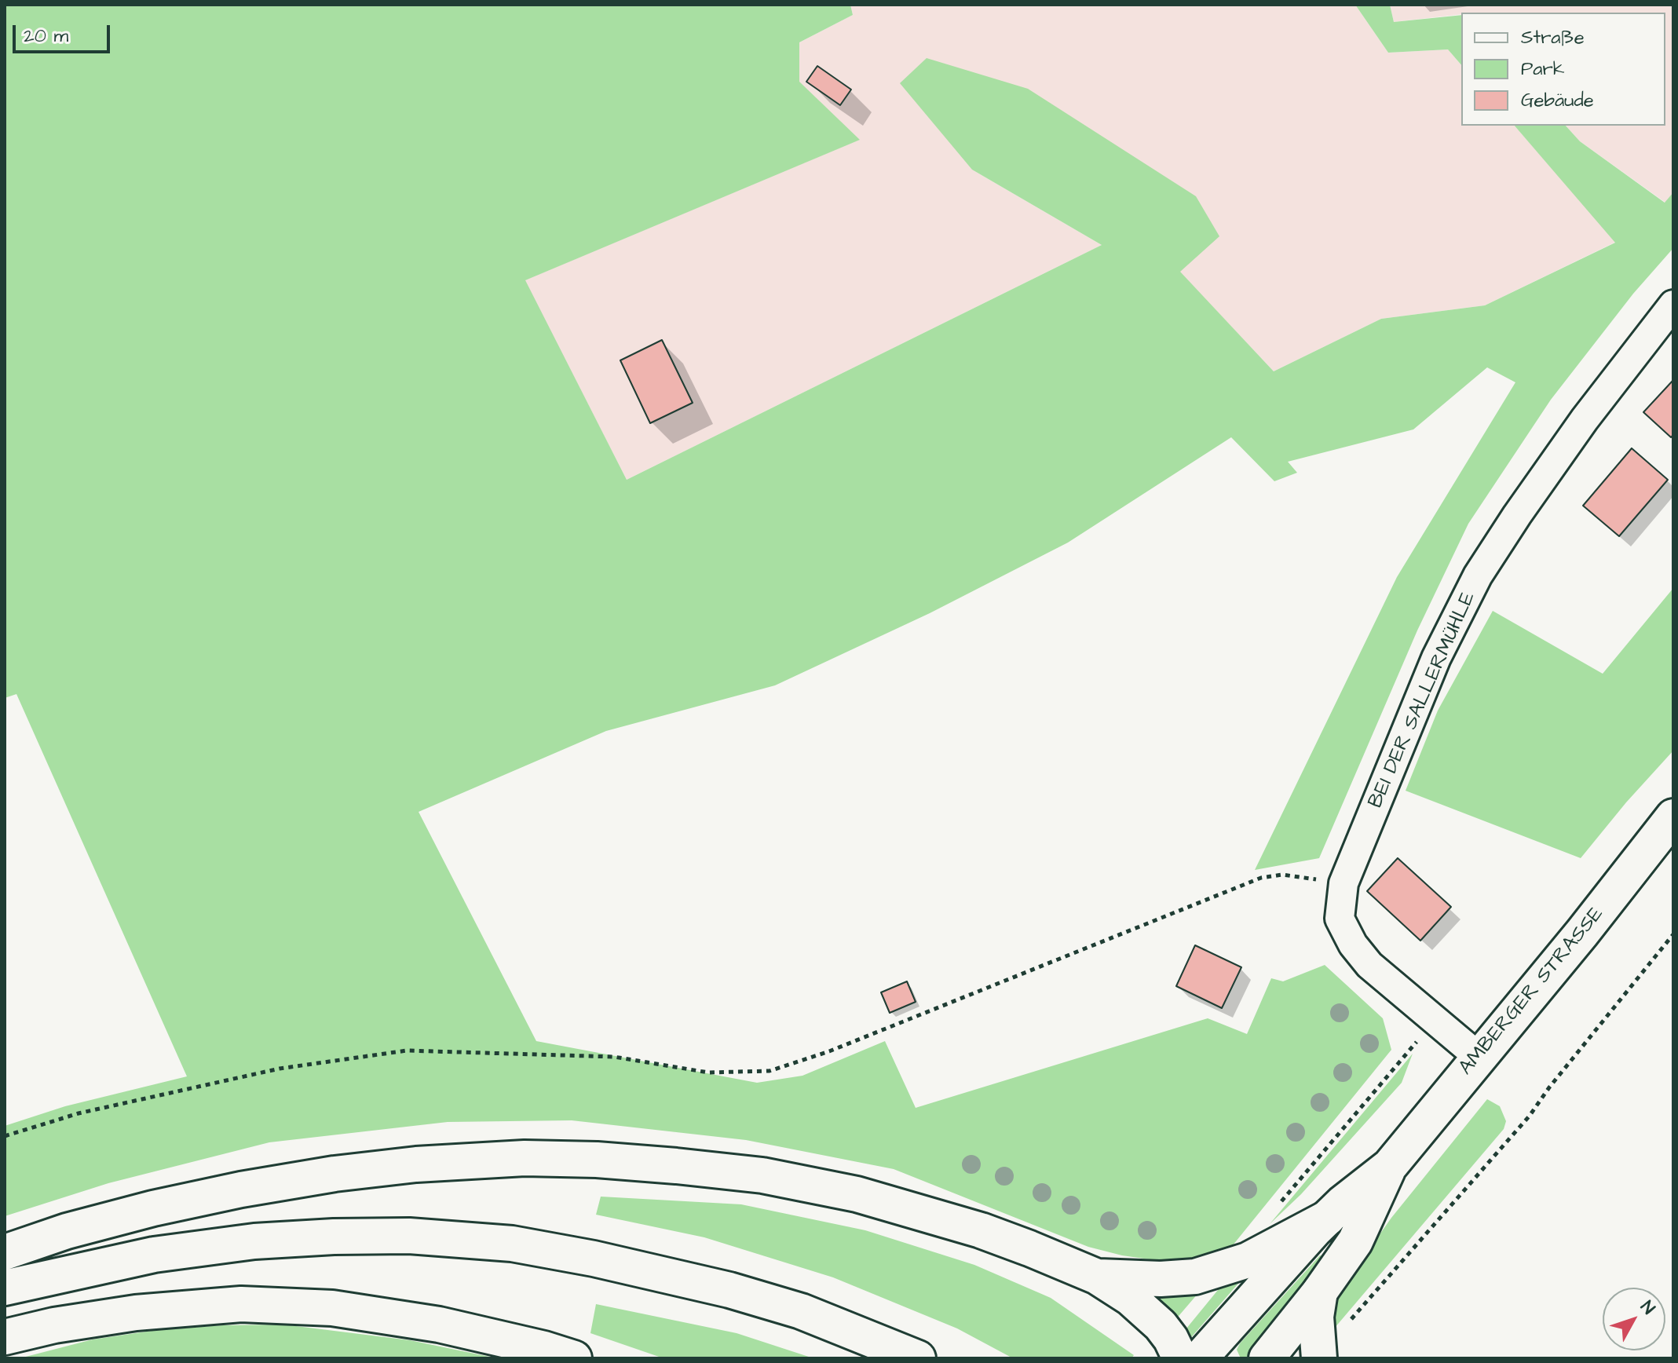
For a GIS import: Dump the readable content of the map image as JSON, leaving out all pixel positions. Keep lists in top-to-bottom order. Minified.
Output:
{"streets":{"main road":["AMBERGER STRASSE"],"street":["BEI DER SALLERMÜHLE"]},"crossings":[["BEI DER SALLERMÜHLE","AMBERGER STRASSE"]],"legend":["Straße","Park","Gebäude"],"scale_bar":"20 m","north":"top right"}
